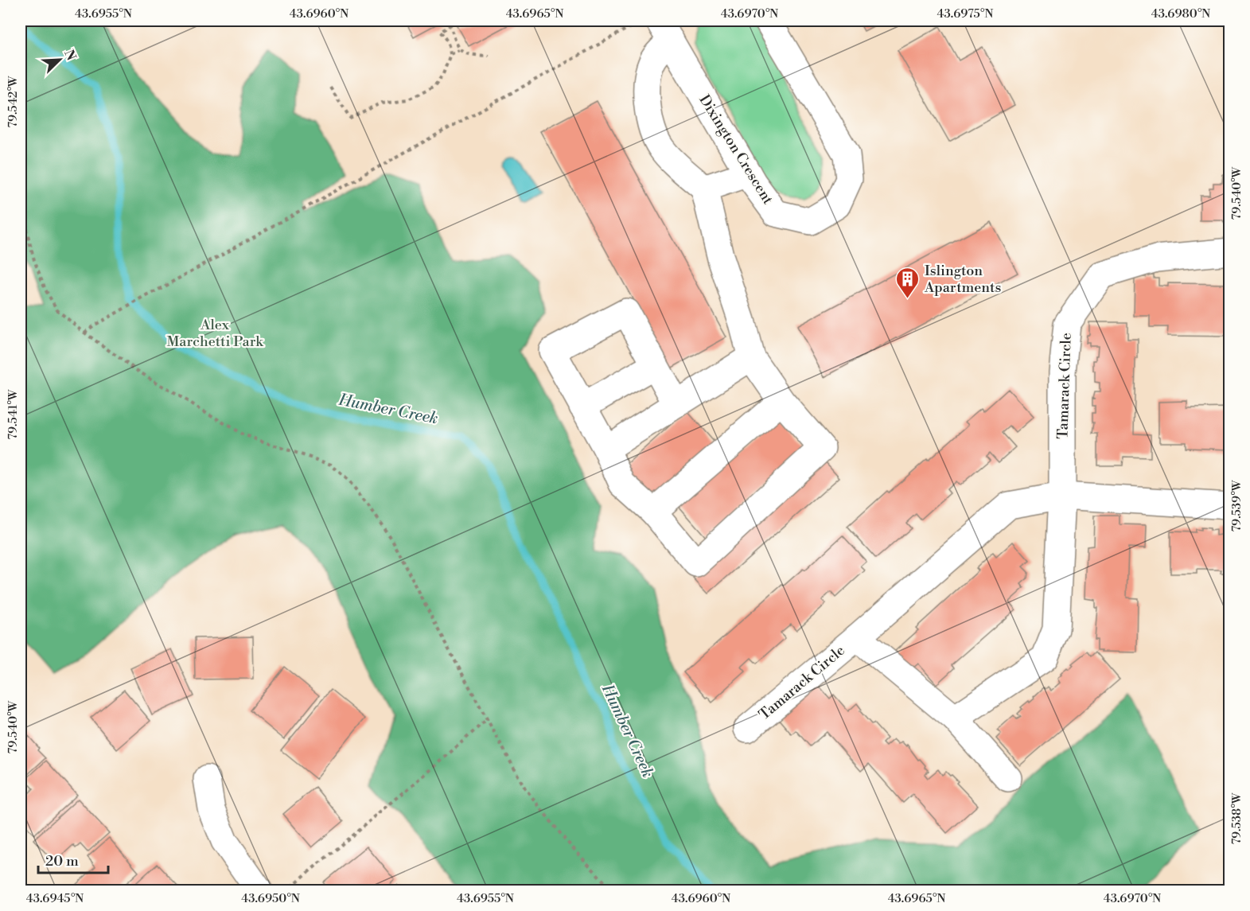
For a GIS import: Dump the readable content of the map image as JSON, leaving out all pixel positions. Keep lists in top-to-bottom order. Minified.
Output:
{"streets":{"street":["Dixington Crescent","Tamarack Circle"]},"water":["Humber Creek"],"parks":["Alex Marchetti Park"],"places":{"building":["Islington Apartments"]},"scale_bar":"20 m","north":"top right","coordinates":["43.6955°N","43.6960°N","43.6965°N","43.6970°N","43.6975°N","43.6980°N","79.542°W","79.540°W","79.541°W","79.539°W","79.538°W","43.6945°N","43.6950°N"]}
